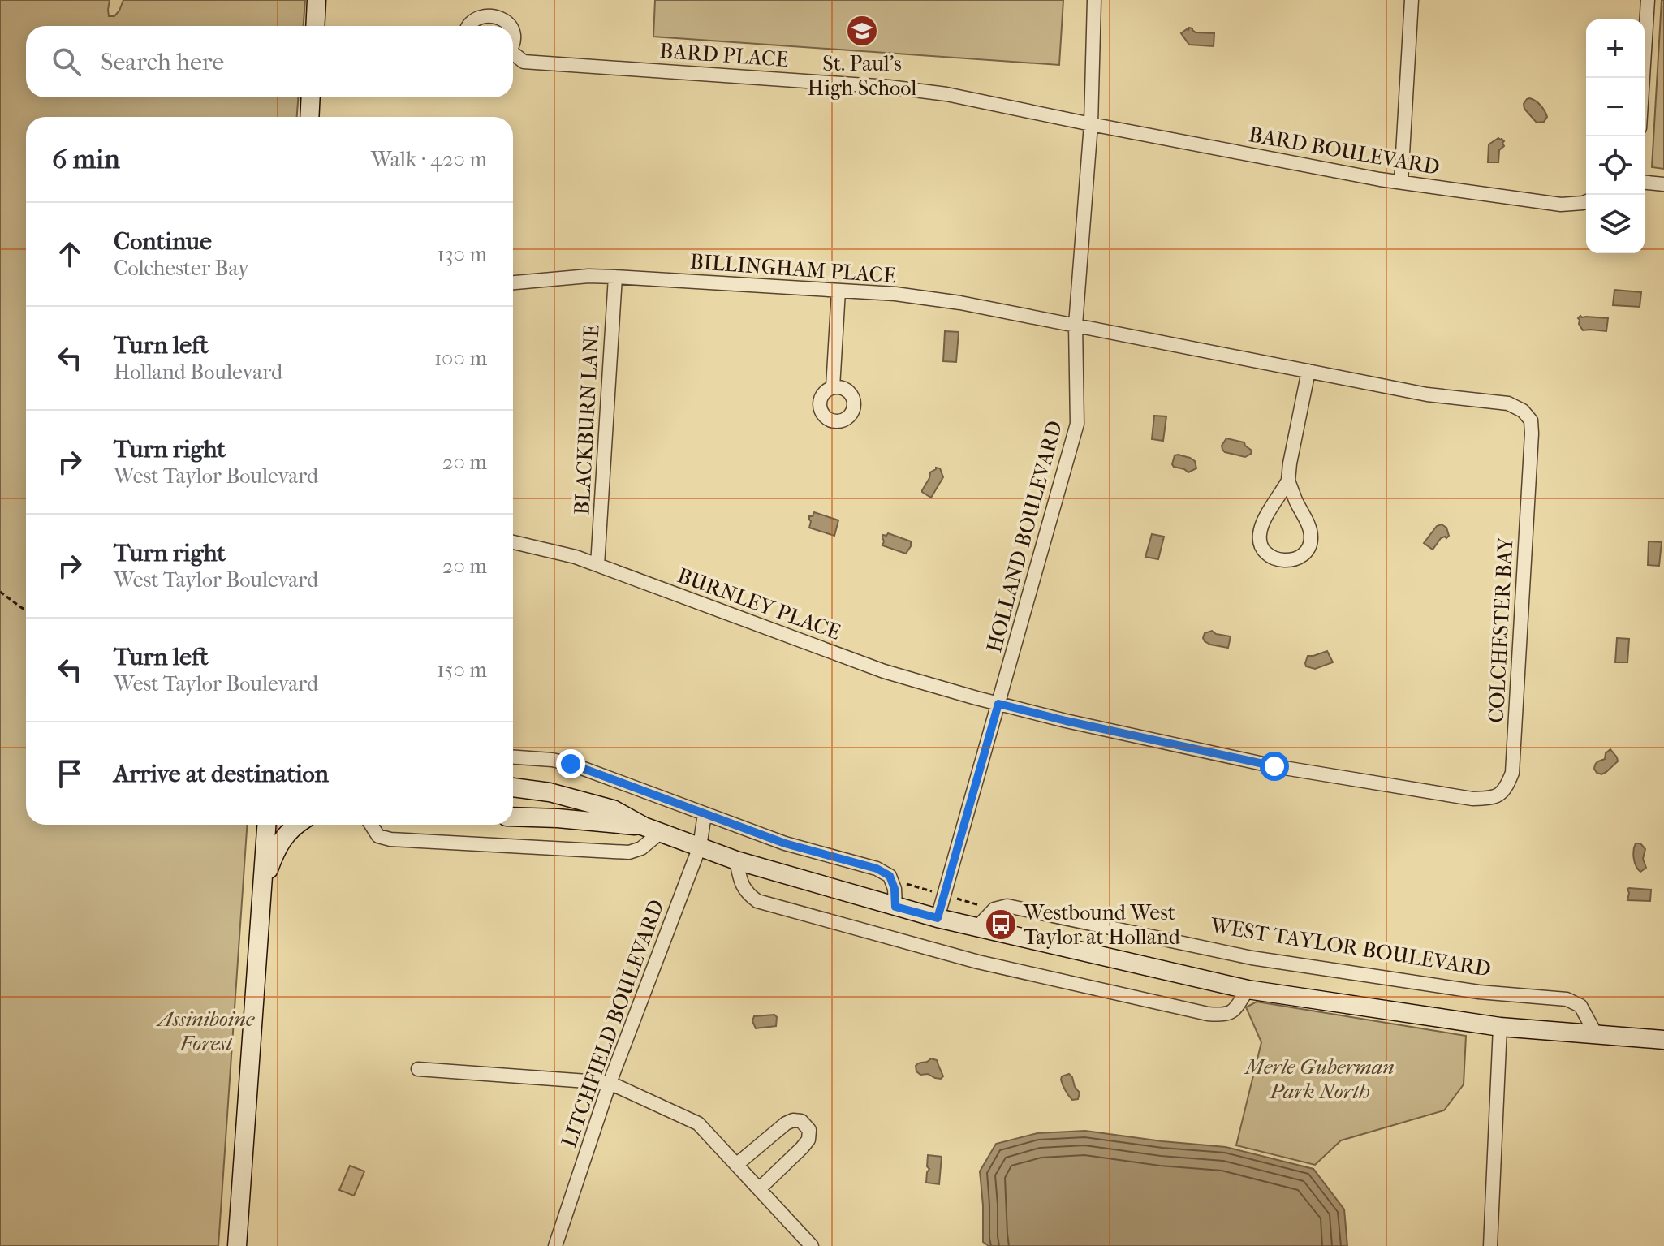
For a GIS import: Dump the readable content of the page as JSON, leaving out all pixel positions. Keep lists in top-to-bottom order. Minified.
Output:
{"streets":{"street":["BARD PLACE","BARD BOULEVARD","BILLINGHAM PLACE","BLACKBURN LANE","HOLLAND BOULEVARD","BURNLEY PLACE","COLCHESTER BAY","WEST TAYLOR BOULEVARD","LITCHFIELD BOULEVARD"]},"crossings":[["BARD PLACE","BARD BOULEVARD"],["BARD PLACE","HOLLAND BOULEVARD"],["BARD BOULEVARD","HOLLAND BOULEVARD"],["BILLINGHAM PLACE","BLACKBURN LANE"],["BILLINGHAM PLACE","HOLLAND BOULEVARD"],["BILLINGHAM PLACE","COLCHESTER BAY"],["BLACKBURN LANE","BURNLEY PLACE"],["HOLLAND BOULEVARD","BURNLEY PLACE"],["HOLLAND BOULEVARD","COLCHESTER BAY"],["BURNLEY PLACE","COLCHESTER BAY"]],"parks":["Assiniboine Forest","Merle Guberman Park North"],"places":{"school or university":["St. Paul's High School"],"bus stop":["Westbound West Taylor at Holland"]},"page":{"map_buttons":["+","−"],"search":"Search here","heading":["6 min","Walk · 420 m"],"list":[["Continue","Colchester Bay","130 m"],["Turn left","Holland Boulevard","100 m"],["Turn right","West Taylor Boulevard","20 m"],["Turn right","West Taylor Boulevard","20 m"],["Turn left","West Taylor Boulevard","150 m"],"Arrive at destination"]}}
